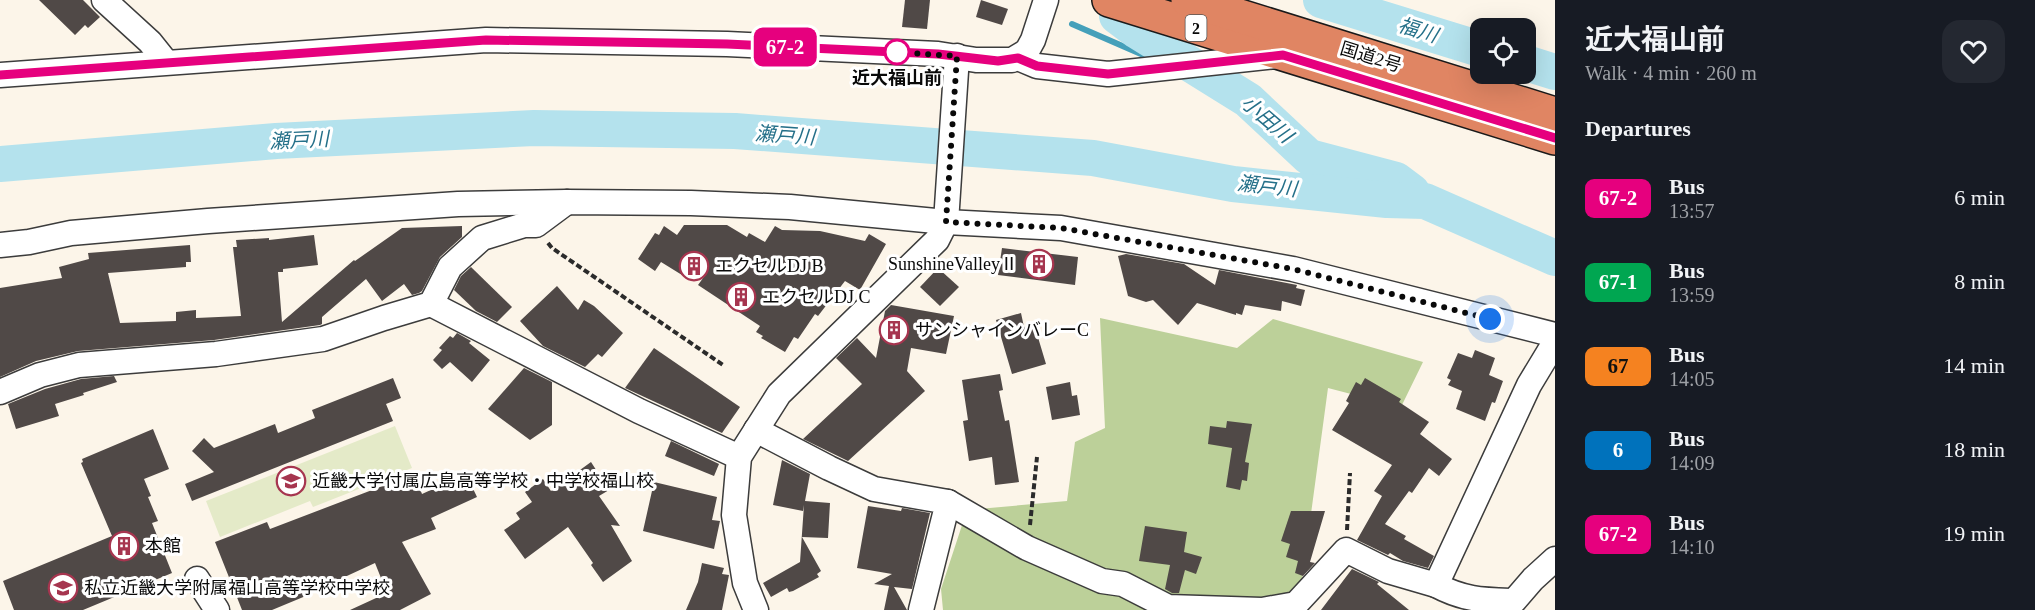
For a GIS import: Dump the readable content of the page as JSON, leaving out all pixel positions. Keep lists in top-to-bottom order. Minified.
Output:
{"streets":{"highway":["2","国道2号"]},"water":["福川","小田川","瀬戸川"],"places":{"other":["近大福山前"],"building":["SunshineValleyⅡ","エクセルDJ B","エクセルDJ C","サンシャインバレーC","本館"],"school or university":["近畿大学付属広島高等学校・中学校福山校","私立近畿大学附属福山高等学校中学校"]},"lines":["bus line 67-2"],"page":{"on_map":"67-2","heading":[["近大福山前","Walk · 4 min · 260 m"],"Departures"],"list":[{"mark":"67-2","name":"Bus","note":"13:57","value":"6 min"},{"mark":"67-1","name":"Bus","note":"13:59","value":"8 min"},{"mark":"67","name":"Bus","note":"14:05","value":"14 min"},{"mark":"6","name":"Bus","note":"14:09","value":"18 min"},{"mark":"67-2","name":"Bus","note":"14:10","value":"19 min"}]}}
